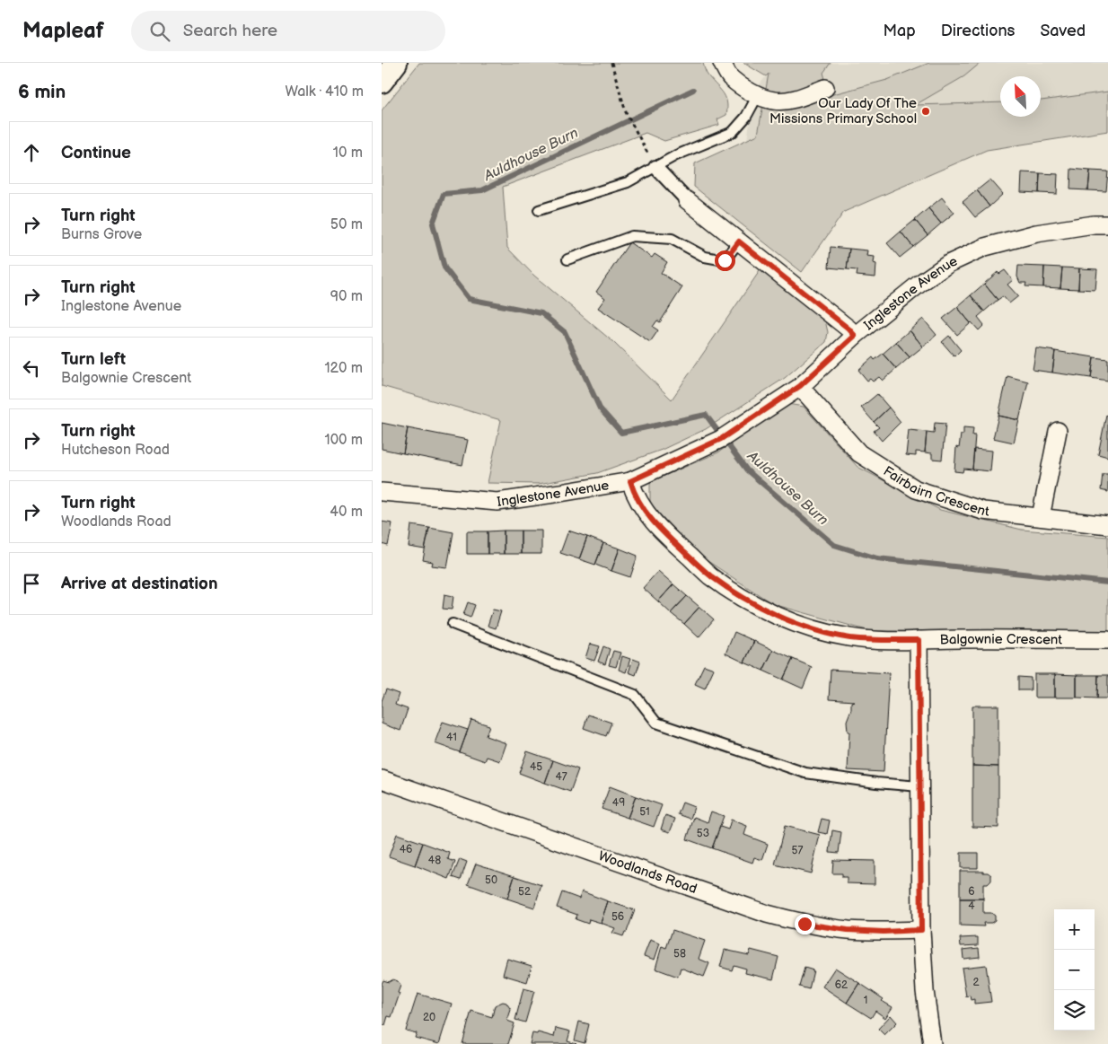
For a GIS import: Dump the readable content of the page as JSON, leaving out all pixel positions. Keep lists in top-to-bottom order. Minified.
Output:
{"streets":{"street":["Inglestone Avenue","Fairbairn Crescent","Balgownie Crescent","Woodlands Road"]},"crossings":[["Inglestone Avenue","Fairbairn Crescent"],["Inglestone Avenue","Balgownie Crescent"]],"water":["Auldhouse Burn"],"places":["Our Lady Of The Missions Primary School"],"house_numbers":["41","45","47","49","51","53","46","57","48","50","52","6","4","56","58","2","62","1","20"],"north":"top left","page":{"header":"Mapleaf","search":"Search here","nav":["Map","Directions","Saved"],"heading":["6 min","Walk · 410 m"],"list":[["Continue","10 m"],["Turn right","Burns Grove","50 m"],["Turn right","Inglestone Avenue","90 m"],["Turn left","Balgownie Crescent","120 m"],["Turn right","Hutcheson Road","100 m"],["Turn right","Woodlands Road","40 m"],"Arrive at destination"],"map_buttons":["+","−"]}}
